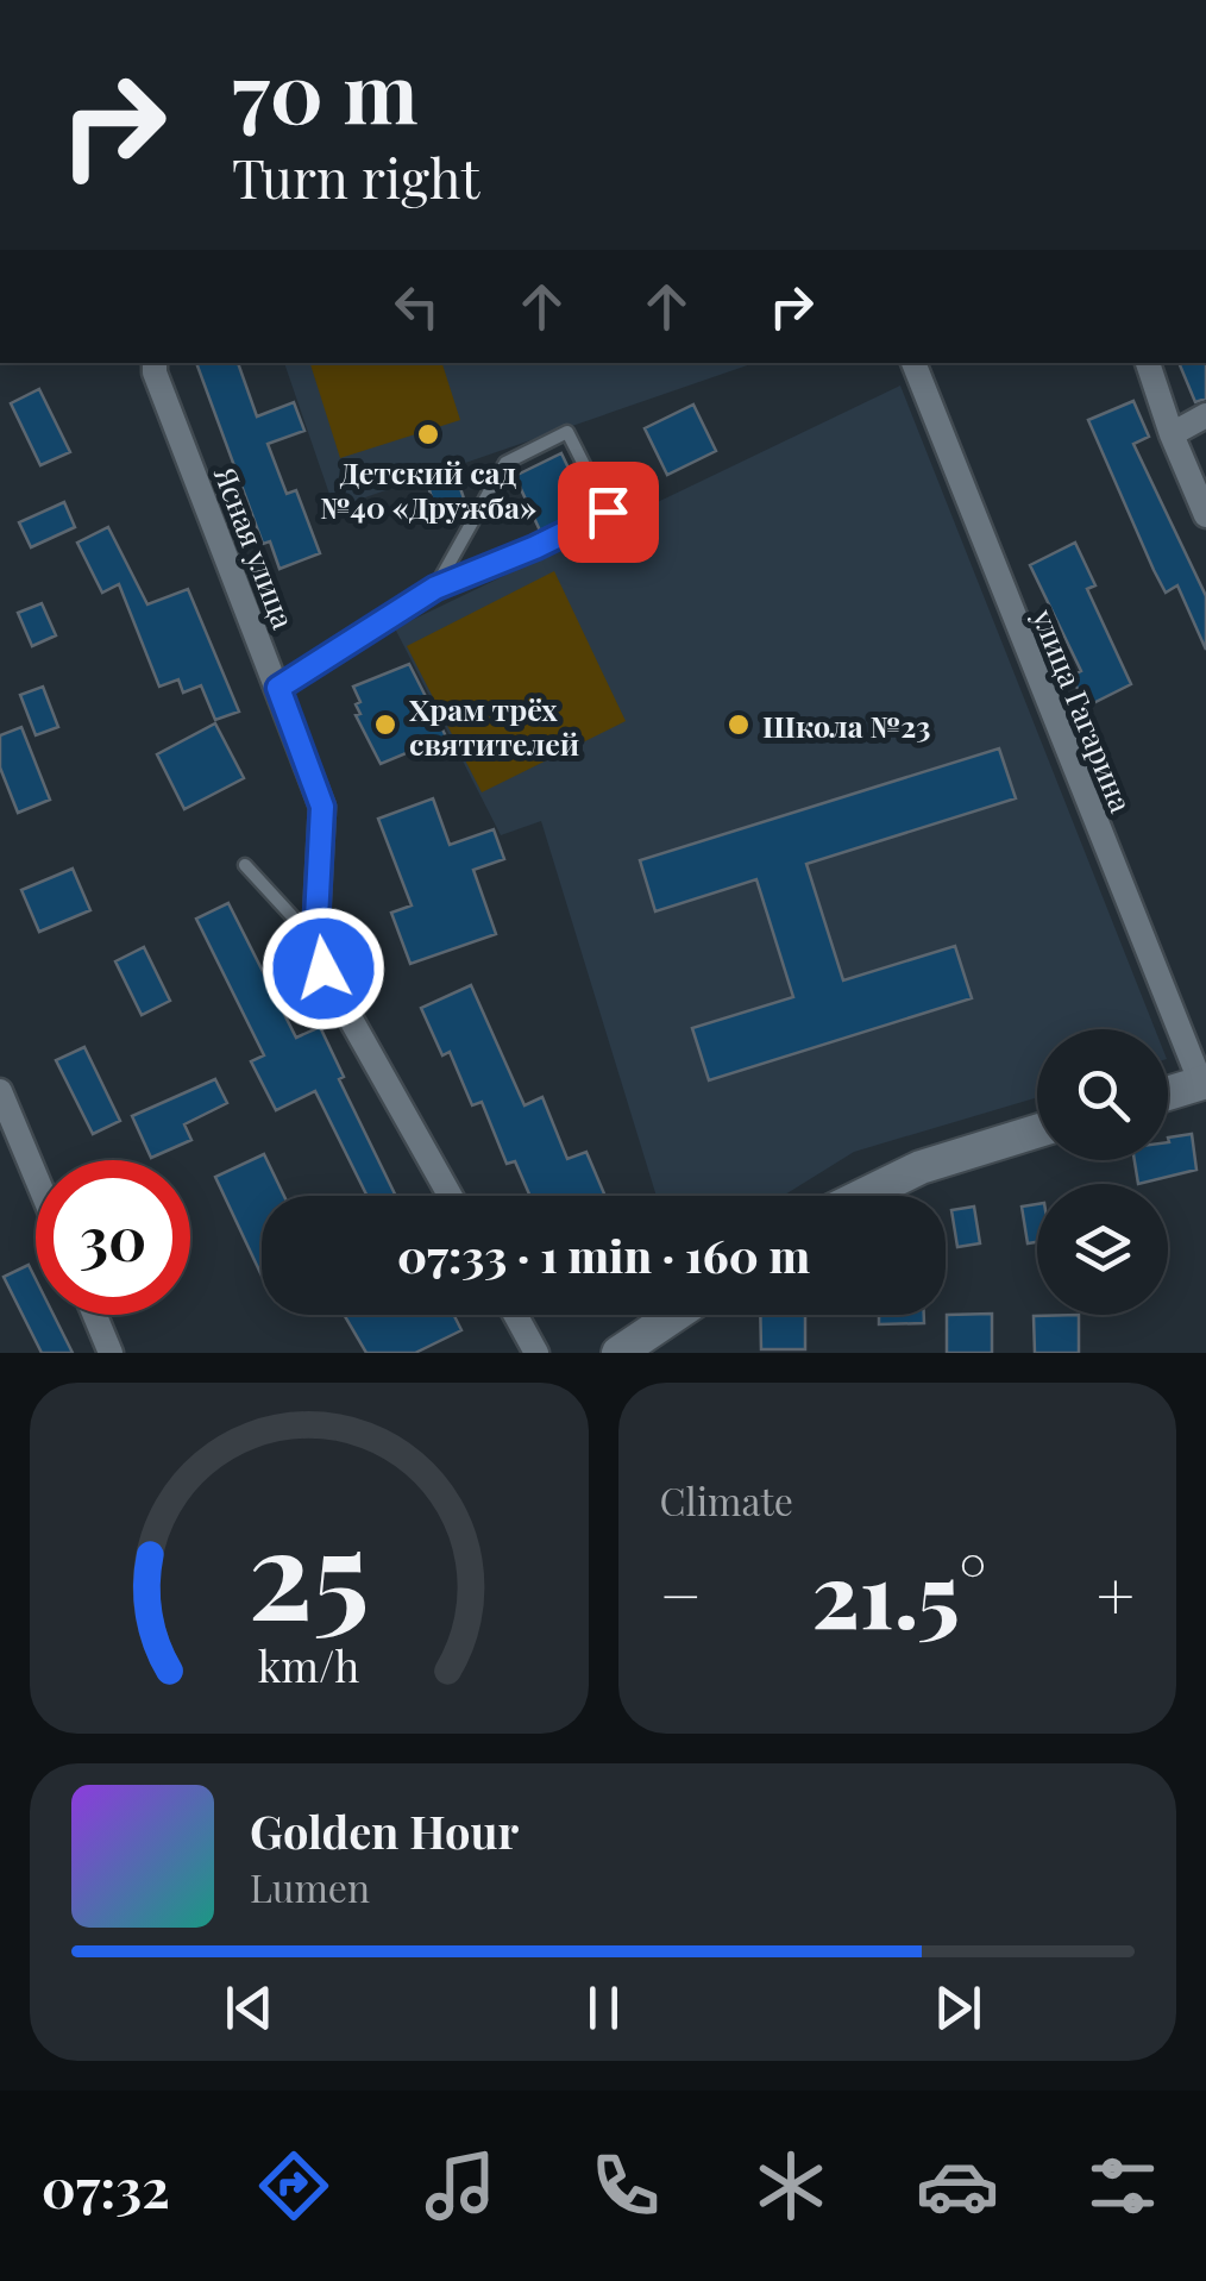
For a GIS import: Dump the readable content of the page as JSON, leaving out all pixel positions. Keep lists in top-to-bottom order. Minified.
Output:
{"streets":{"street":["Ясная улица","улица Гагарина"]},"places":["Детский сад №40 «Дружба»","Храм трёх святителей","Школа №23"],"page":{"turn":["70 m","Turn right"],"limit":"30","trip":"07:33 · 1 min · 160 m","tile":"Climate","heat":["−","21.5°","+"],"song":["Golden Hour","Lumen"],"tabs":"07:32","gauge":["25","km/h"]}}
